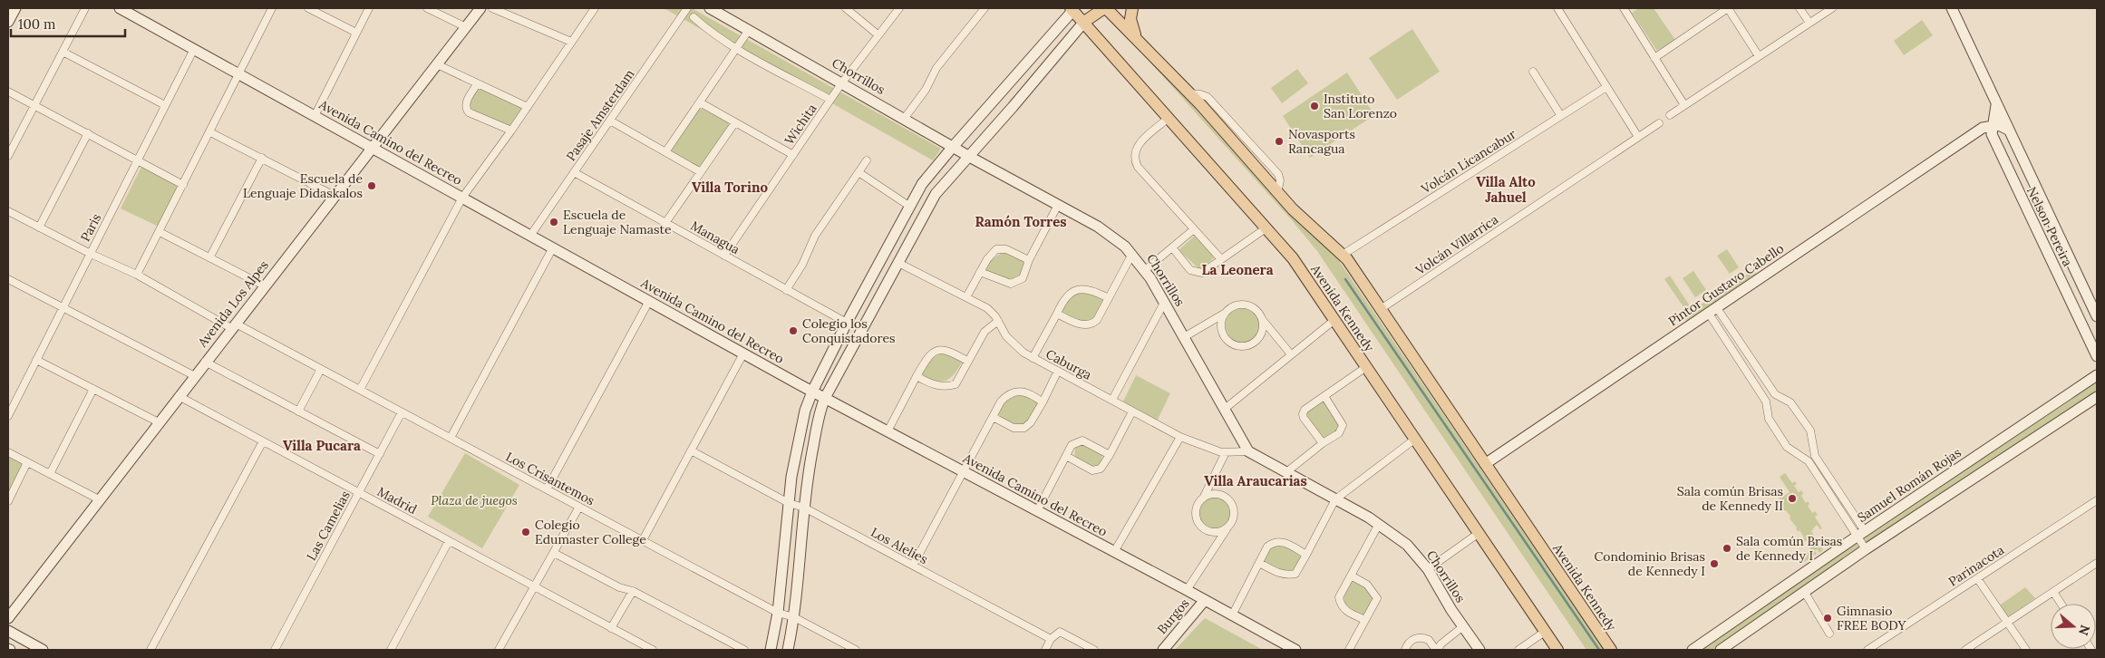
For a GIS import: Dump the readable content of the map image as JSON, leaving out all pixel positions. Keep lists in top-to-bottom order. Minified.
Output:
{"streets":{"main road":["Avenida Kennedy"],"street":["Chorrillos","Pasaje Amsterdam","Wichita","Avenida Camino del Recreo","Volcán Licancabur","Nelson Pereira","Paris","Managua","Volcán Villarrica","Pintor Gustavo Cabello","Avenida Los Alpes","Caburga","Los Crisantemos","Samuel Román Rojas","Madrid","Las Camelias","Los Alelies","Parinacota","Burgos"]},"crossings":[["Chorrillos","Wichita"],["Chorrillos","Caburga"],["Pasaje Amsterdam","Avenida Camino del Recreo"],["Pasaje Amsterdam","Managua"],["Wichita","Managua"],["Avenida Camino del Recreo","Paris"],["Avenida Camino del Recreo","Avenida Los Alpes"],["Avenida Camino del Recreo","Burgos"],["Volcán Licancabur","Avenida Kennedy"],["Nelson Pereira","Pintor Gustavo Cabello"],["Paris","Los Crisantemos"],["Volcán Villarrica","Avenida Kennedy"],["Pintor Gustavo Cabello","Avenida Kennedy"],["Avenida Los Alpes","Los Crisantemos"],["Avenida Los Alpes","Madrid"],["Los Crisantemos","Las Camelias"],["Madrid","Las Camelias"]],"districts":["Villa Alto Jahuel","Villa Torino","Ramón Torres","La Leonera","Villa Pucara","Villa Araucarias"],"parks":["Plaza de juegos"],"places":["Instituto San Lorenzo","Novasports Rancagua","Escuela de Lenguaje Didaskalos","Escuela de Lenguaje Namaste","Colegio los Conquistadores","Sala común Brisas de Kennedy II","Colegio Edumaster College","Sala común Brisas de Kennedy I","Condominio Brisas de Kennedy I","Gimnasio FREE BODY"],"scale_bar":"100 m","north":"right"}
